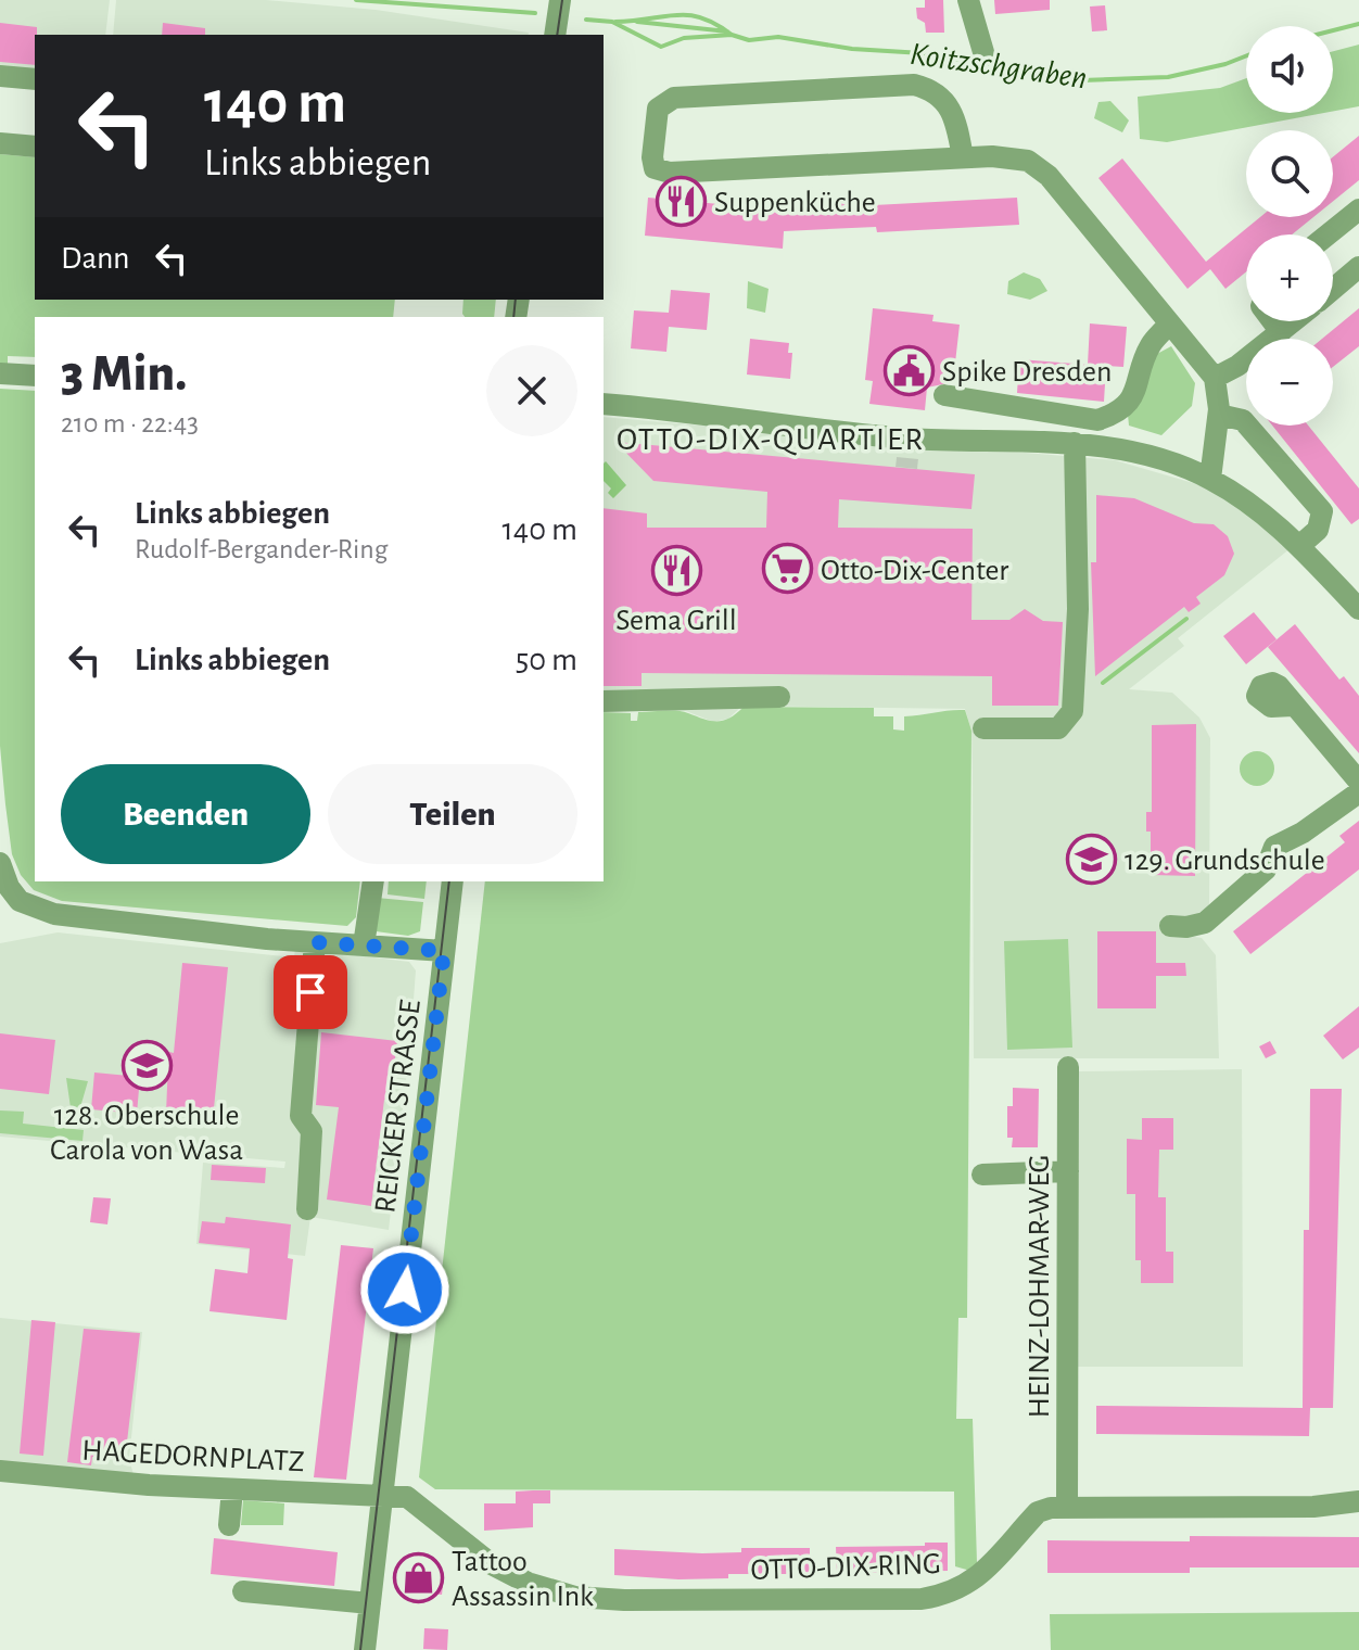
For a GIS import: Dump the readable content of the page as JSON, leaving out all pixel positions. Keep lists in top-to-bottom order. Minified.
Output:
{"streets":{"street":["REICKER STRASSE","HEINZ-LOHMAR-WEG","HAGEDORNPLATZ","OTTO-DIX-RING"]},"crossings":[["REICKER STRASSE","HAGEDORNPLATZ"],["REICKER STRASSE","OTTO-DIX-RING"],["HEINZ-LOHMAR-WEG","OTTO-DIX-RING"],["HAGEDORNPLATZ","OTTO-DIX-RING"]],"districts":["OTTO-DIX-QUARTIER"],"water":["Koitzschgraben"],"places":{"restaurant":["Suppenküche","Sema Grill"],"public building":["Spike Dresden"],"supermarket":["Otto-Dix-Center"],"school or university":["129. Grundschule","128. Oberschule Carola von Wasa"],"shop":["Tattoo Assassin Ink"]},"page":{"map_buttons":["+","−"],"turn":["140 m","Links abbiegen"],"then":"Dann","heading":["3 Min.","210 m · 22:43"],"list":[{"name":"Links abbiegen","note":"Rudolf-Bergander-Ring","value":"140 m"},{"name":"Links abbiegen","value":"50 m"}],"buttons":["Beenden","Teilen"]}}
